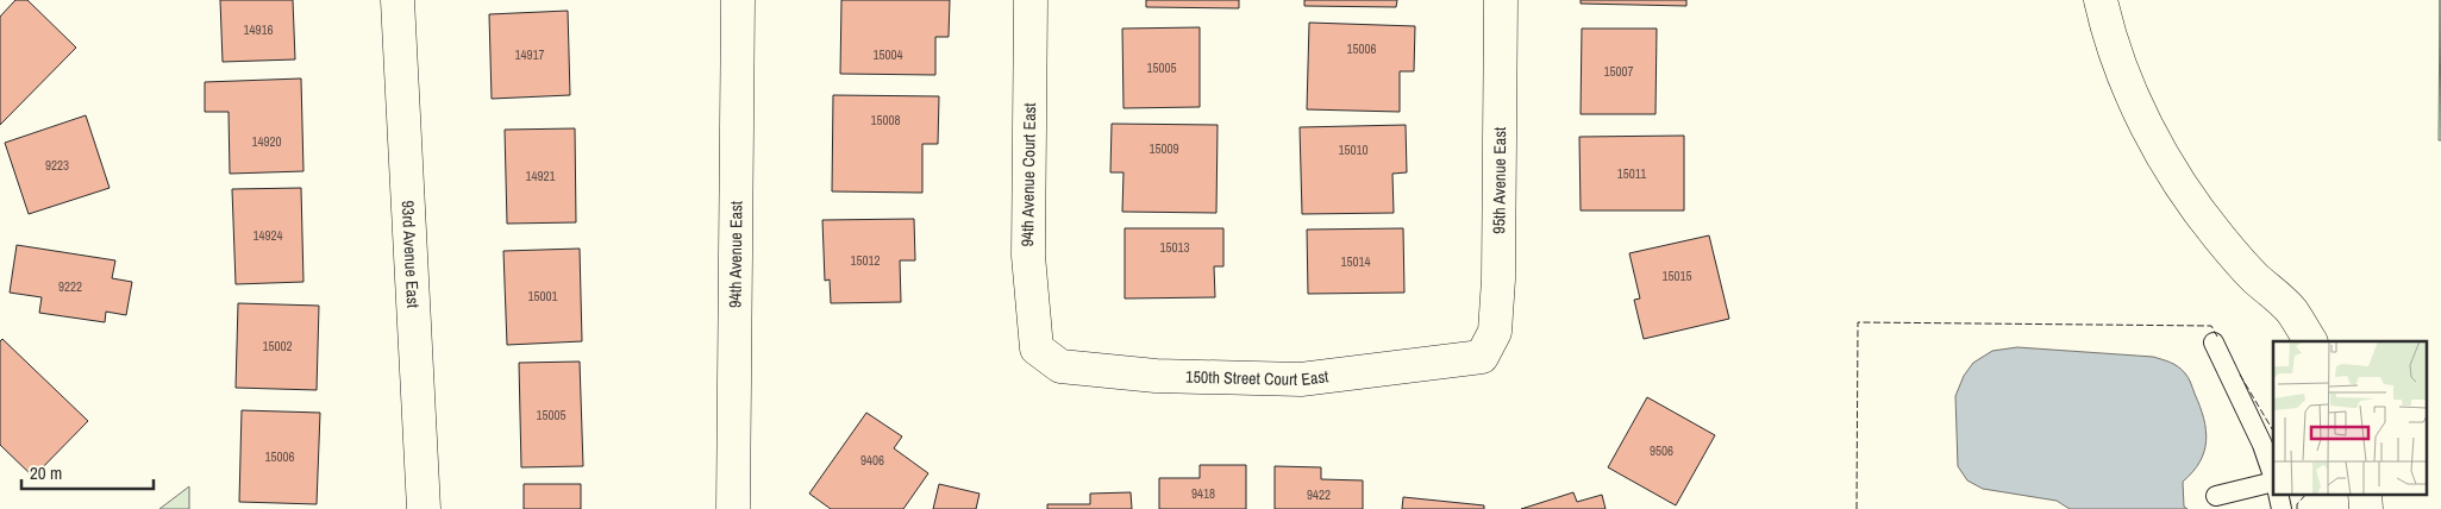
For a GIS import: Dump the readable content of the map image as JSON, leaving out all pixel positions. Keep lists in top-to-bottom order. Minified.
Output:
{"streets":{"street":["94th Avenue Court East","95th Avenue East","93rd Avenue East","94th Avenue East","150th Street Court East"]},"crossings":[["94th Avenue Court East","150th Street Court East"],["95th Avenue East","150th Street Court East"]],"house_numbers":["14916","15006","14917","15004","15005","15007","15008","14920","15009","15010","9223","15011","14921","14924","15013","15012","15014","15015","9222","15001","15002","15005","9506","15006","9406","9418","9422"],"scale_bar":"20 m"}
